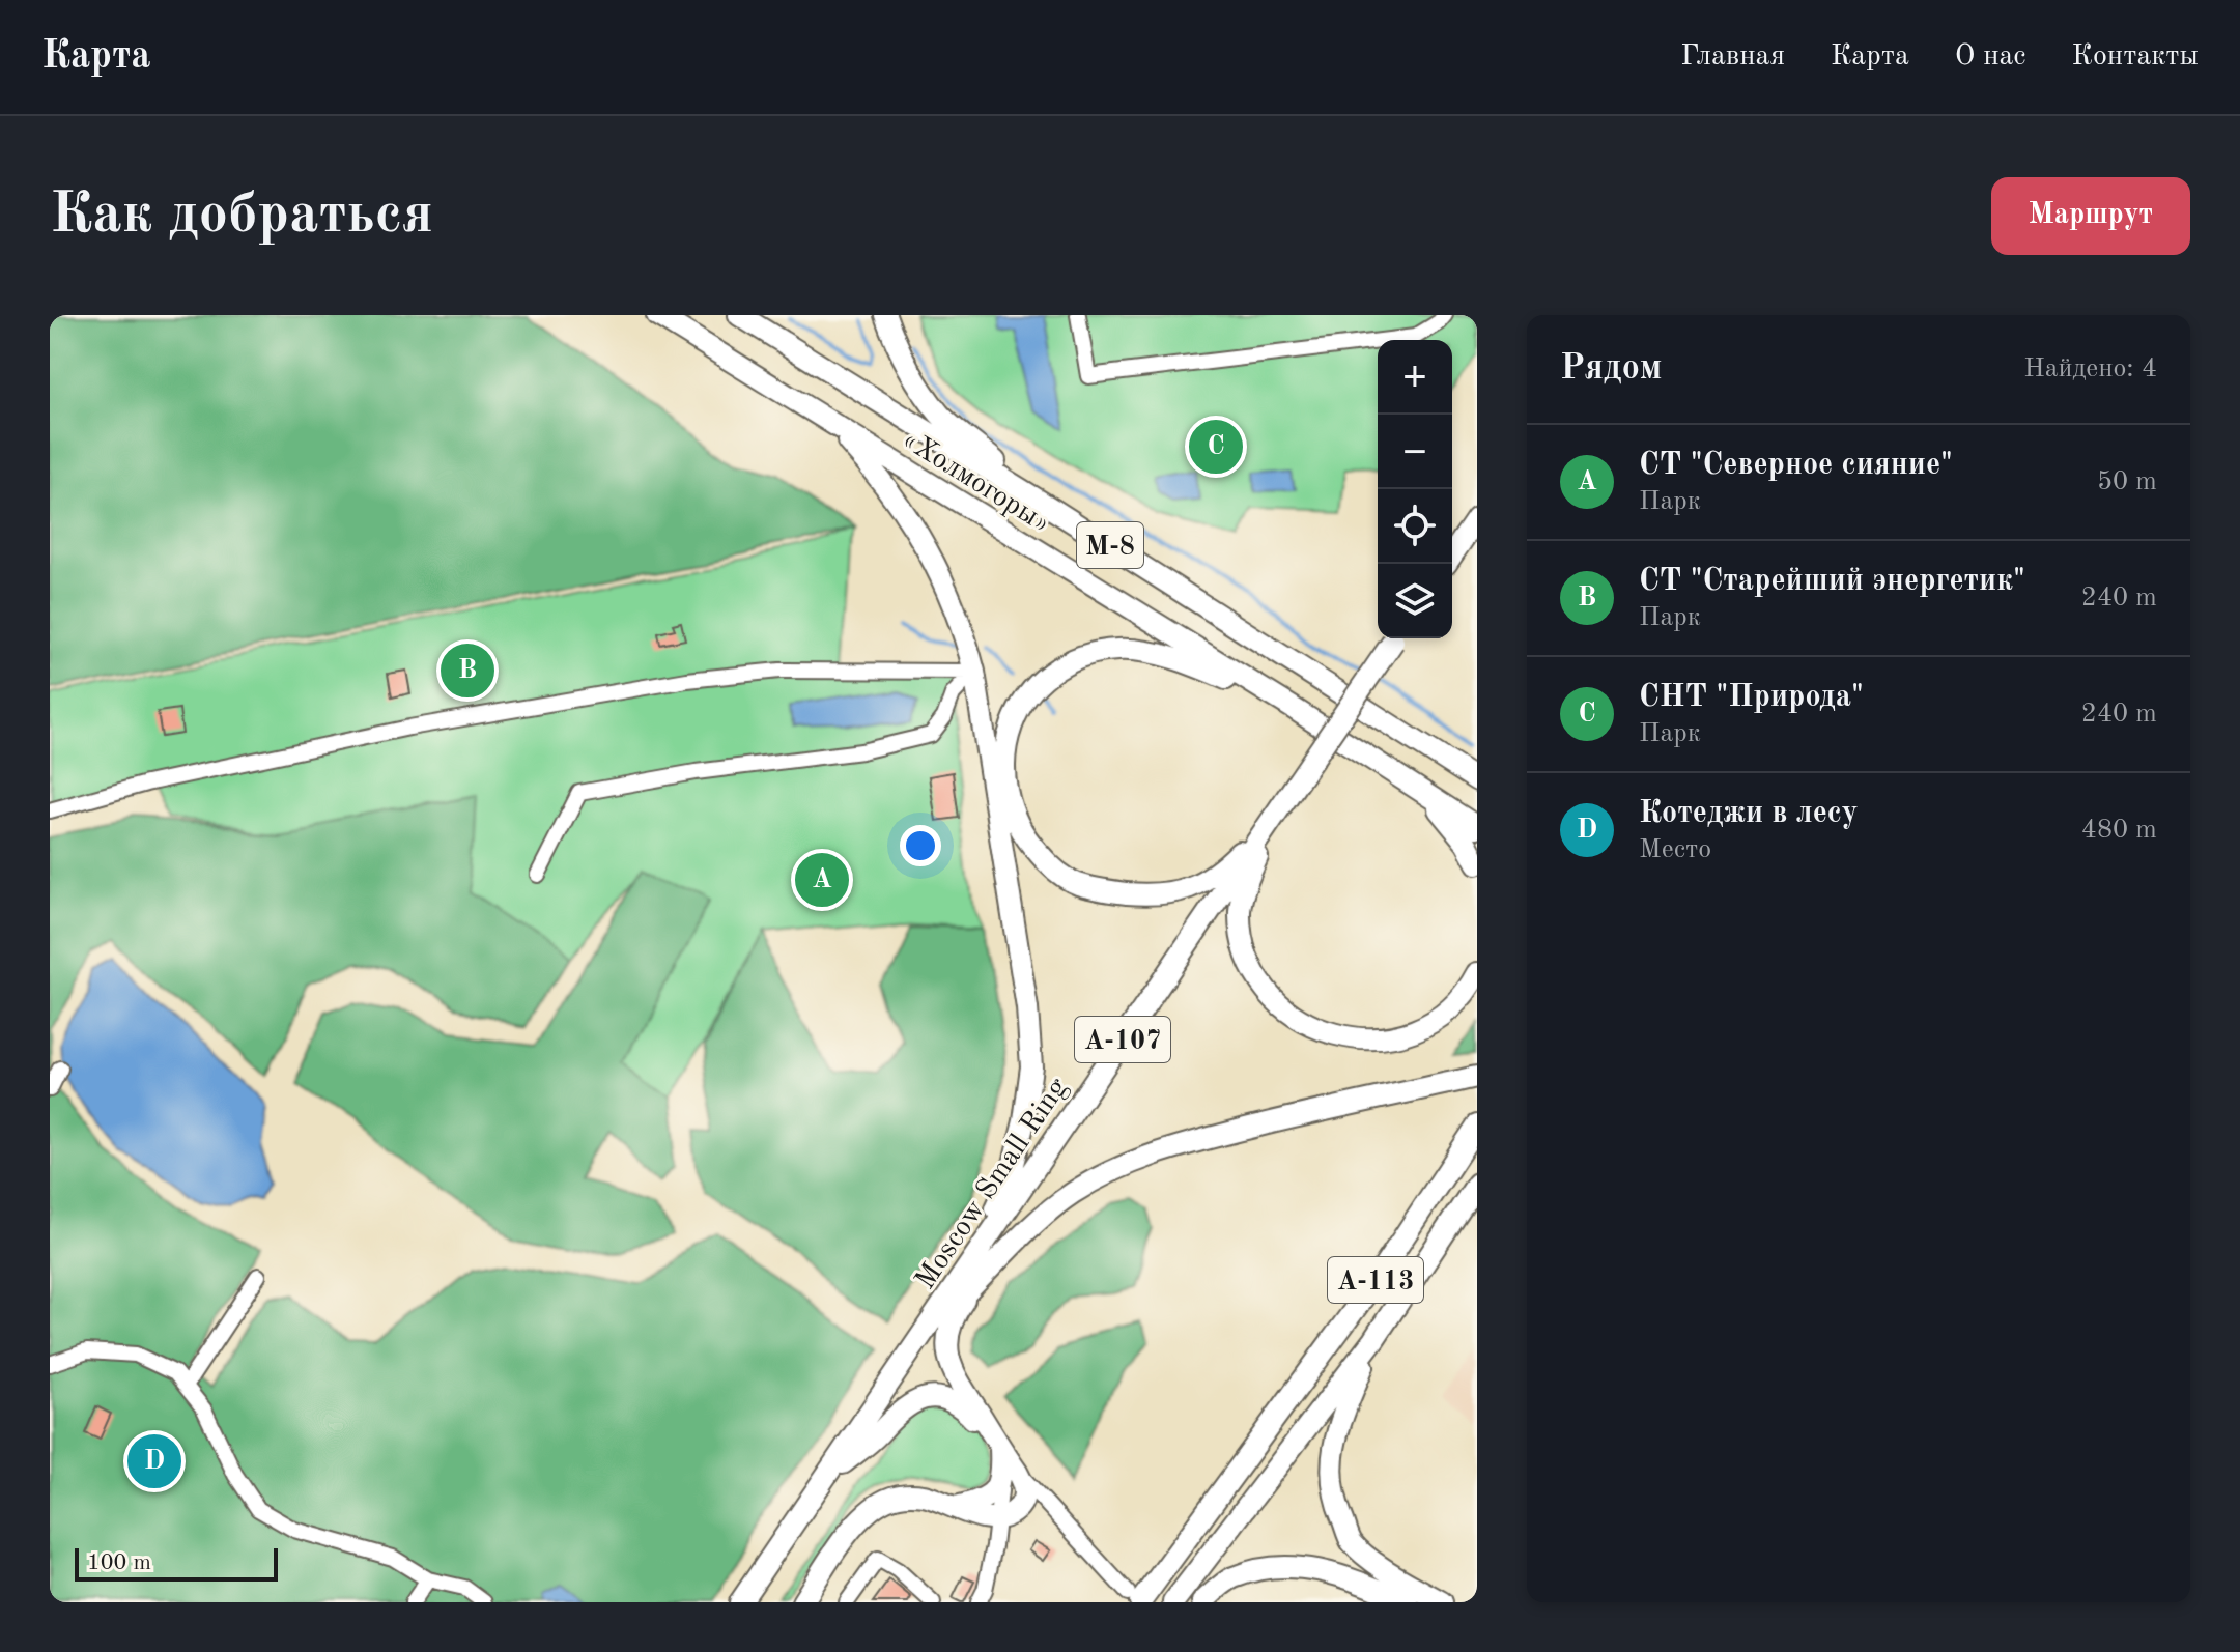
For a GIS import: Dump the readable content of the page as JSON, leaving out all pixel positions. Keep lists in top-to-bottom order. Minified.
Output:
{"streets":{"highway":["«Холмогоры»","М-8","А-107","Moscow Small Ring","А-113"]},"scale_bar":"100 m","page":{"header":"Карта","nav":["Главная","Карта","О нас","Контакты"],"buttons":"Маршрут","title":"Как добраться","heading":["Рядом","Найдено: 4"],"map_buttons":["+","−"],"pins":["C","B","A","D"],"list":[{"mark":"A","name":"СТ \"Северное сияние\"","note":"Парк","value":"50 m"},{"mark":"B","name":"СТ \"Старейший энергетик\"","note":"Парк","value":"240 m"},{"mark":"C","name":"СНТ \"Природа\"","note":"Парк","value":"240 m"},{"mark":"D","name":"Котеджи в лесу","note":"Место","value":"480 m"}],"scale":"100 m"}}
